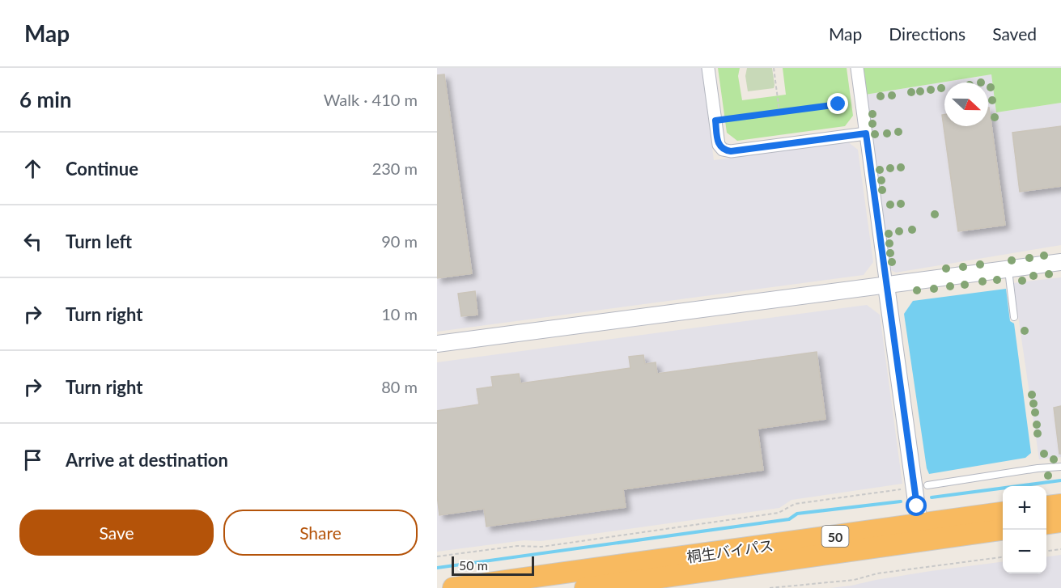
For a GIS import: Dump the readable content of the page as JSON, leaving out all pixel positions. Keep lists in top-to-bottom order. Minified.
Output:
{"streets":{"highway":["50","桐生バイパス"]},"scale_bar":"50 m","north":"right","page":{"header":"Map","nav":["Map","Directions","Saved"],"heading":["6 min","Walk · 410 m"],"list":[["Continue","230 m"],["Turn left","90 m"],["Turn right","10 m"],["Turn right","80 m"],"Arrive at destination"],"map_buttons":["+","−"],"buttons":["Save","Share"],"scale":"50 m"}}
